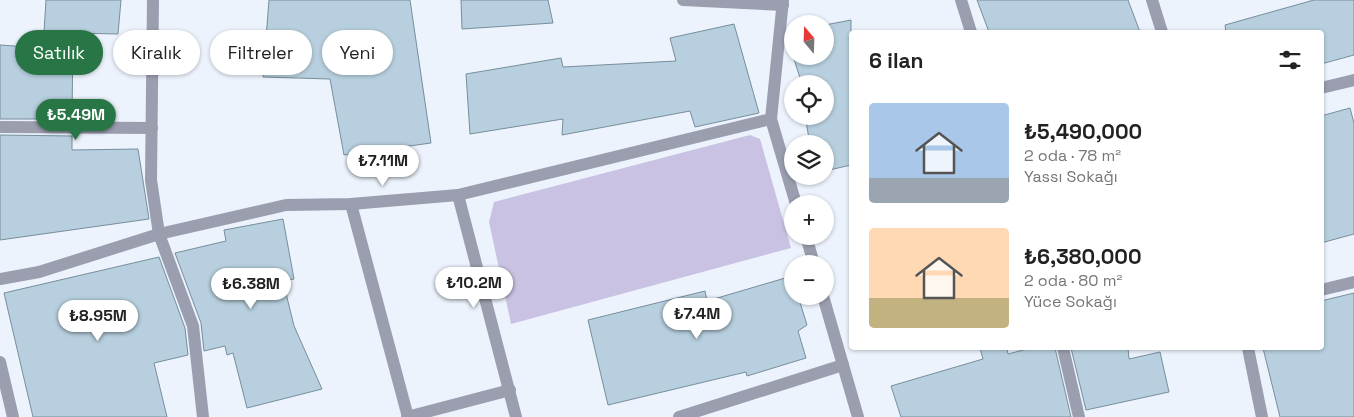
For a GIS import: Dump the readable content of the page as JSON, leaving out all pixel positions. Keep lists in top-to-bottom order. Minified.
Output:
{"north":"top","page":{"map_buttons":["+","−"],"chip":["Satılık","Kiralık","Filtreler","Yeni"],"heading":"6 ilan","list":[{"name":"₺5,490,000","note":"2 oda · 78 m² · Yassı Sokağı"},{"name":"₺6,380,000","note":"2 oda · 80 m² · Yüce Sokağı"}],"price":["₺5.49M","₺7.11M","₺10.2M","₺6.38M","₺7.4M","₺8.95M"]}}
